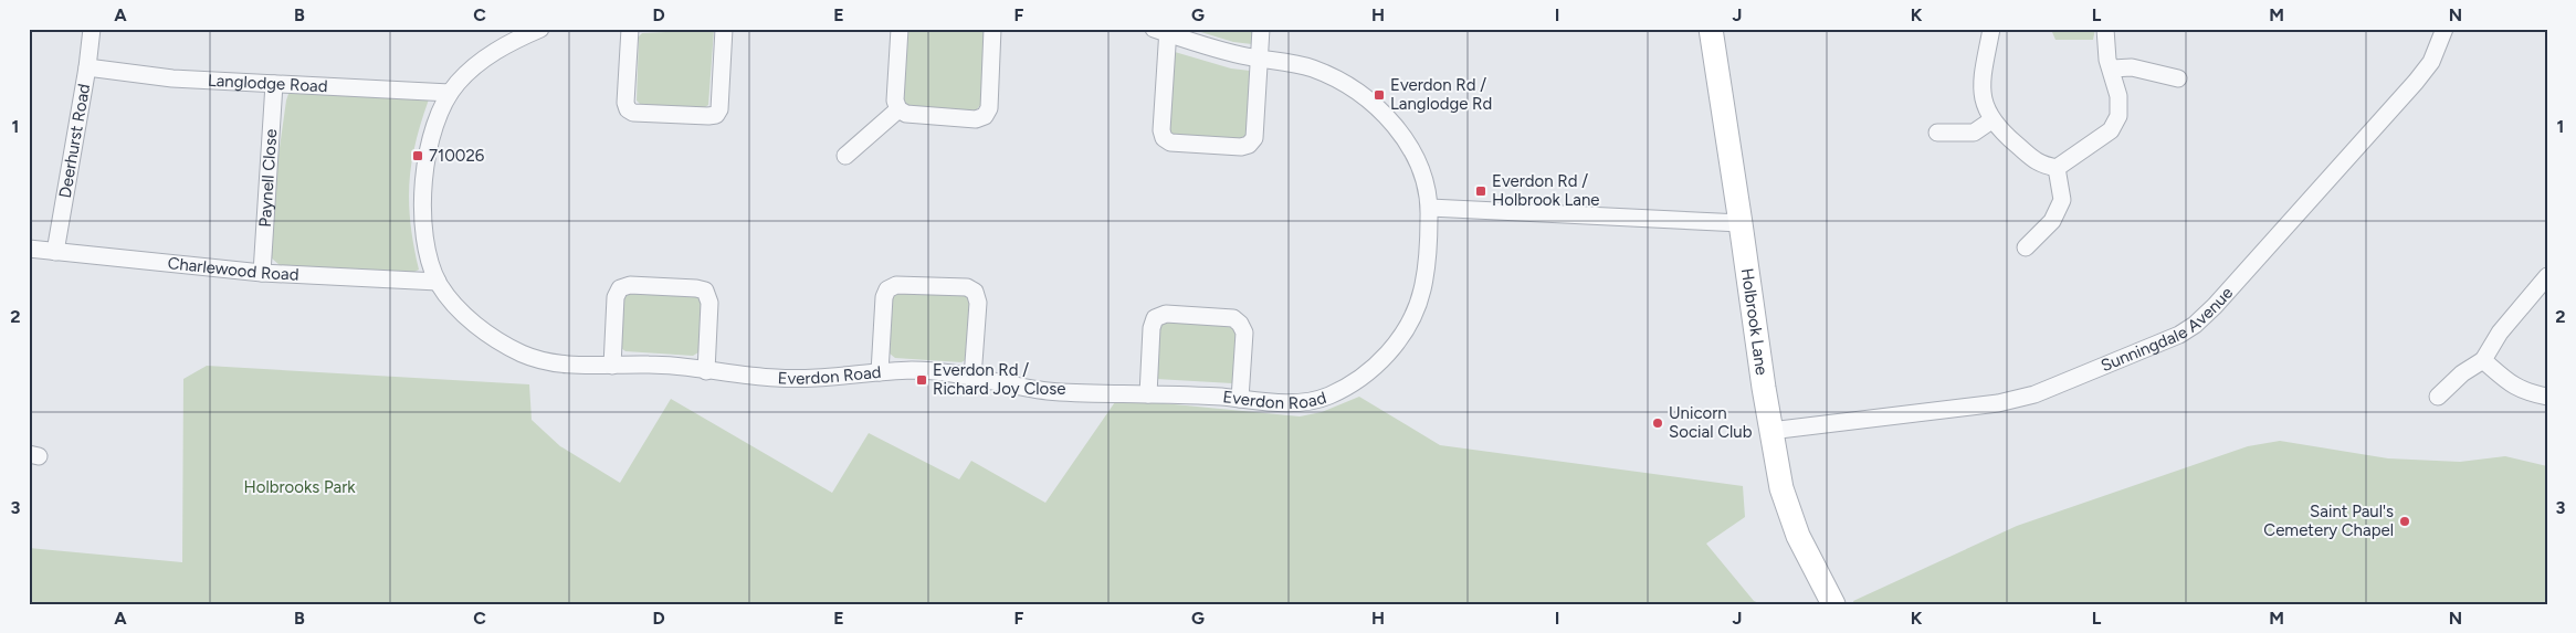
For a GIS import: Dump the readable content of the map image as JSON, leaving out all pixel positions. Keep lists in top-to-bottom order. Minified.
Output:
{"streets":{"street":["Langlodge Road","Deerhurst Road","Paynell Close","Charlewood Road","Holbrook Lane","Sunningdale Avenue","Everdon Road"]},"crossings":[["Langlodge Road","Deerhurst Road"],["Langlodge Road","Paynell Close"],["Langlodge Road","Everdon Road"],["Deerhurst Road","Charlewood Road"],["Paynell Close","Charlewood Road"],["Charlewood Road","Everdon Road"],["Holbrook Lane","Sunningdale Avenue"]],"parks":["Holbrooks Park"],"places":{"transit":["Everdon Rd / Langlodge Rd","710026","Everdon Rd / Holbrook Lane","Everdon Rd / Richard Joy Close"],"other":["Unicorn Social Club","Saint Paul's Cemetery Chapel"]},"grid":{"columns":["A","B","C","D","E","F","G","H","I","J","K","L","M","N"],"rows":["1","2","3"]}}
